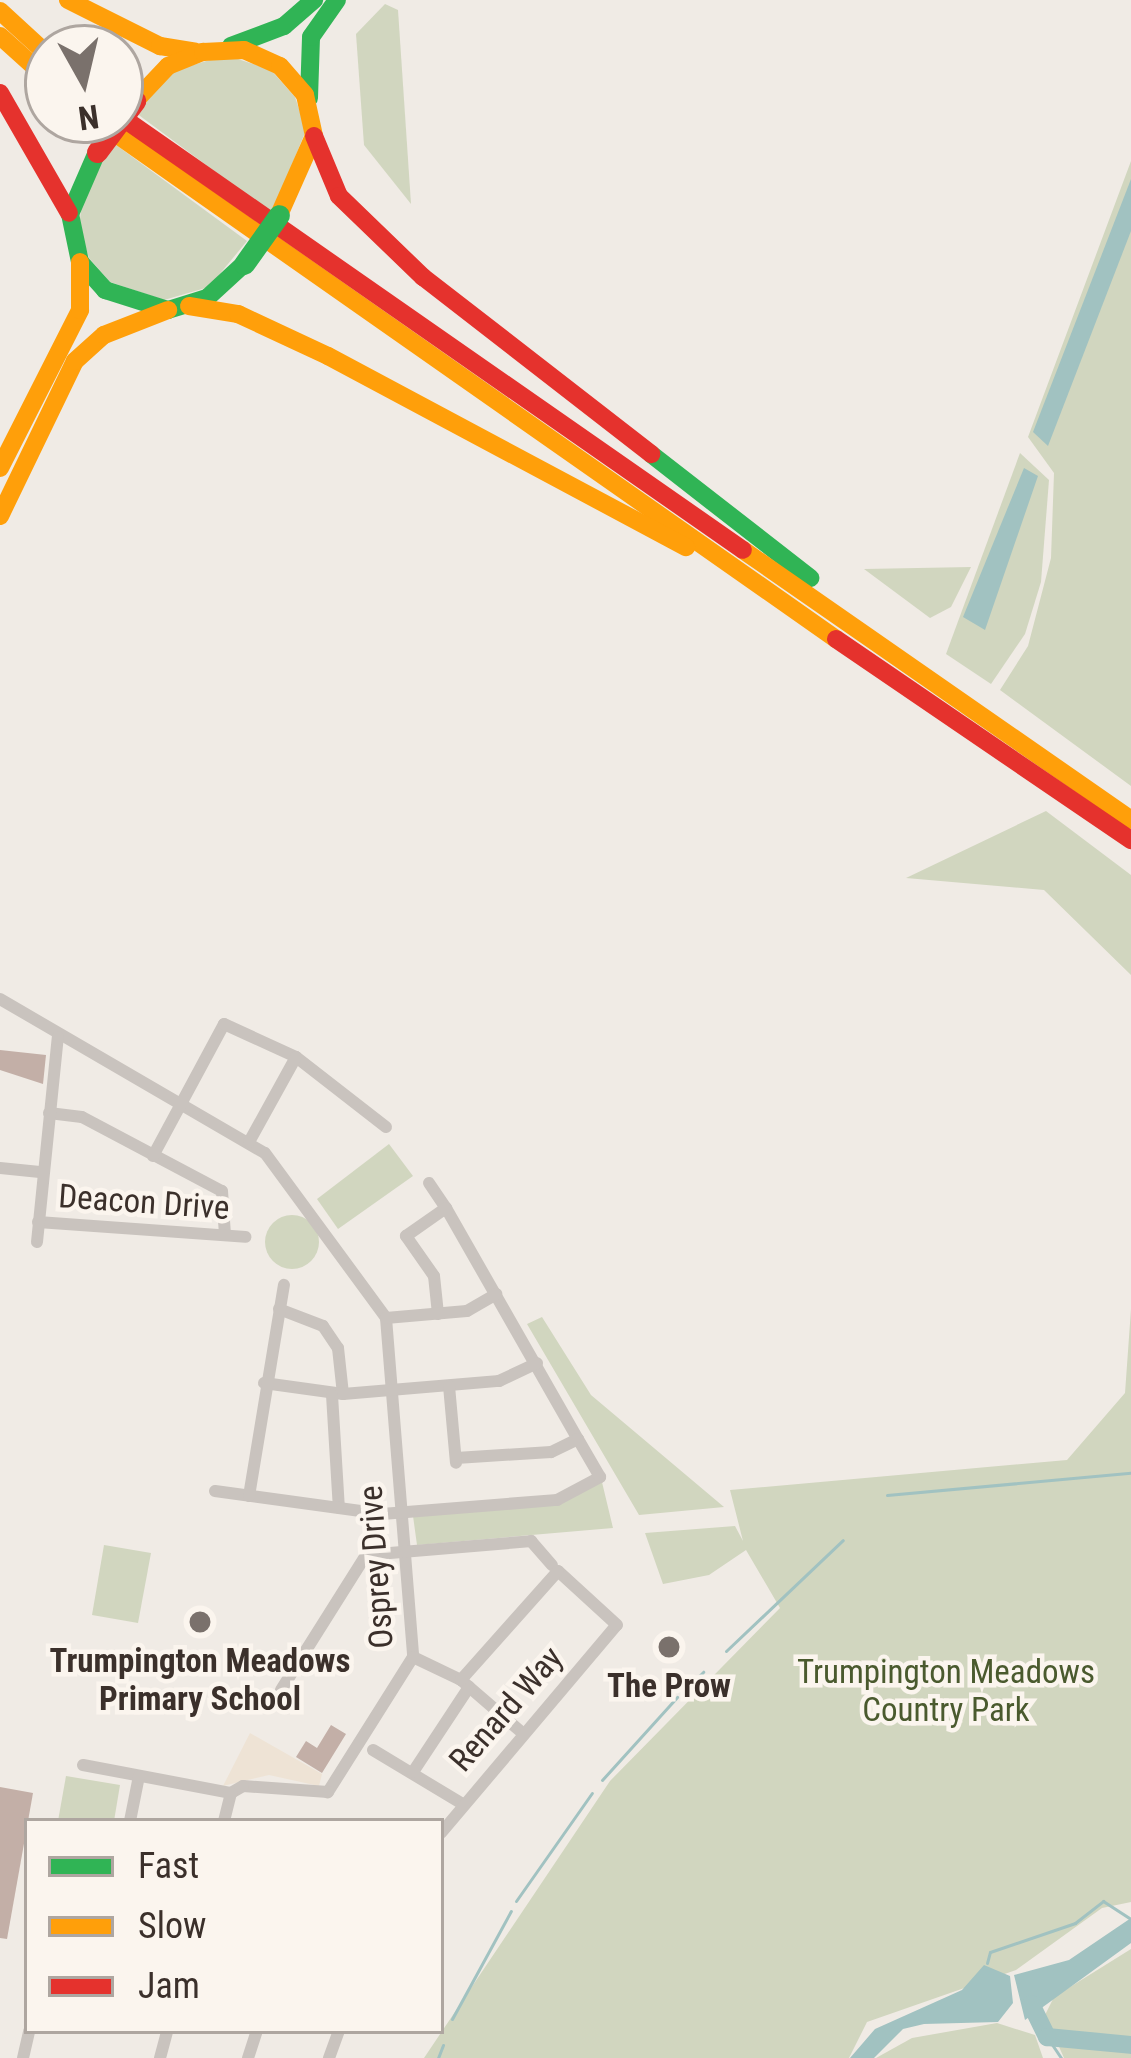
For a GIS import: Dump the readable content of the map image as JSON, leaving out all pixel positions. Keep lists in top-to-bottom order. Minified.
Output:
{"streets":{"street":["Deacon Drive","Osprey Drive","Renard Way"]},"parks":["Trumpington Meadows Country Park"],"places":["Trumpington Meadows Primary School","The Prow"],"legend":["Fast","Slow","Jam"],"north":"bottom"}
